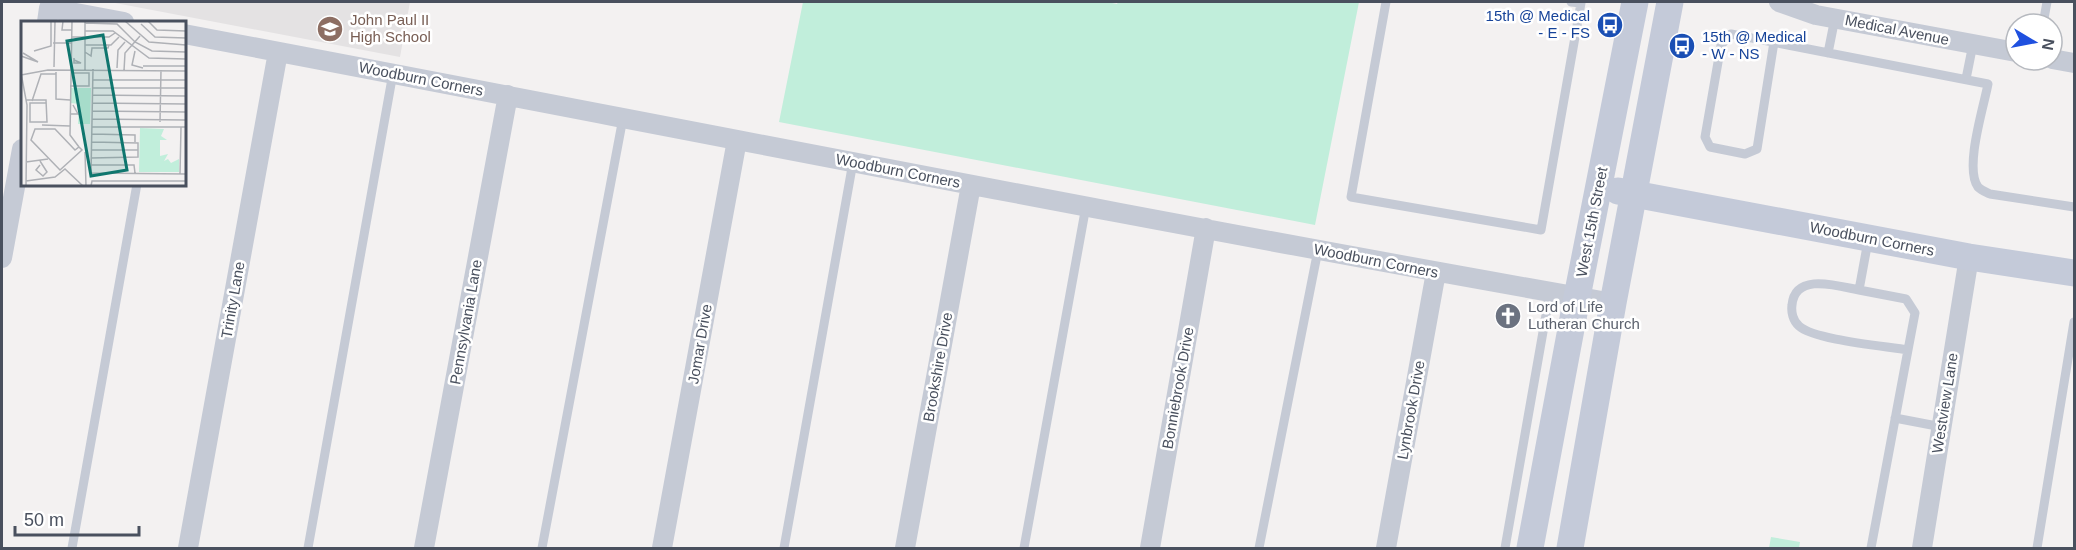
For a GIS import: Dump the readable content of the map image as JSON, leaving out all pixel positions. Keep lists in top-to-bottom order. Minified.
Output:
{"streets":{"main road":["Woodburn Corners","West 15th Street"],"street":["Medical Avenue","Trinity Lane","Pennsylvania Lane","Jomar Drive","Brookshire Drive","Bonniebrook Drive","Westview Lane","Lynbrook Drive"]},"crossings":[["Woodburn Corners","West 15th Street"],["Woodburn Corners","Trinity Lane"],["Woodburn Corners","Pennsylvania Lane"],["Woodburn Corners","Jomar Drive"],["Woodburn Corners","Brookshire Drive"],["Woodburn Corners","Bonniebrook Drive"],["Woodburn Corners","Westview Lane"],["Woodburn Corners","Lynbrook Drive"]],"places":{"bus stop":["15th @ Medical - E - FS","15th @ Medical - W - NS"],"school or university":["John Paul II High School"],"church":["Lord of Life Lutheran Church"]},"scale_bar":"50 m","north":"right"}
